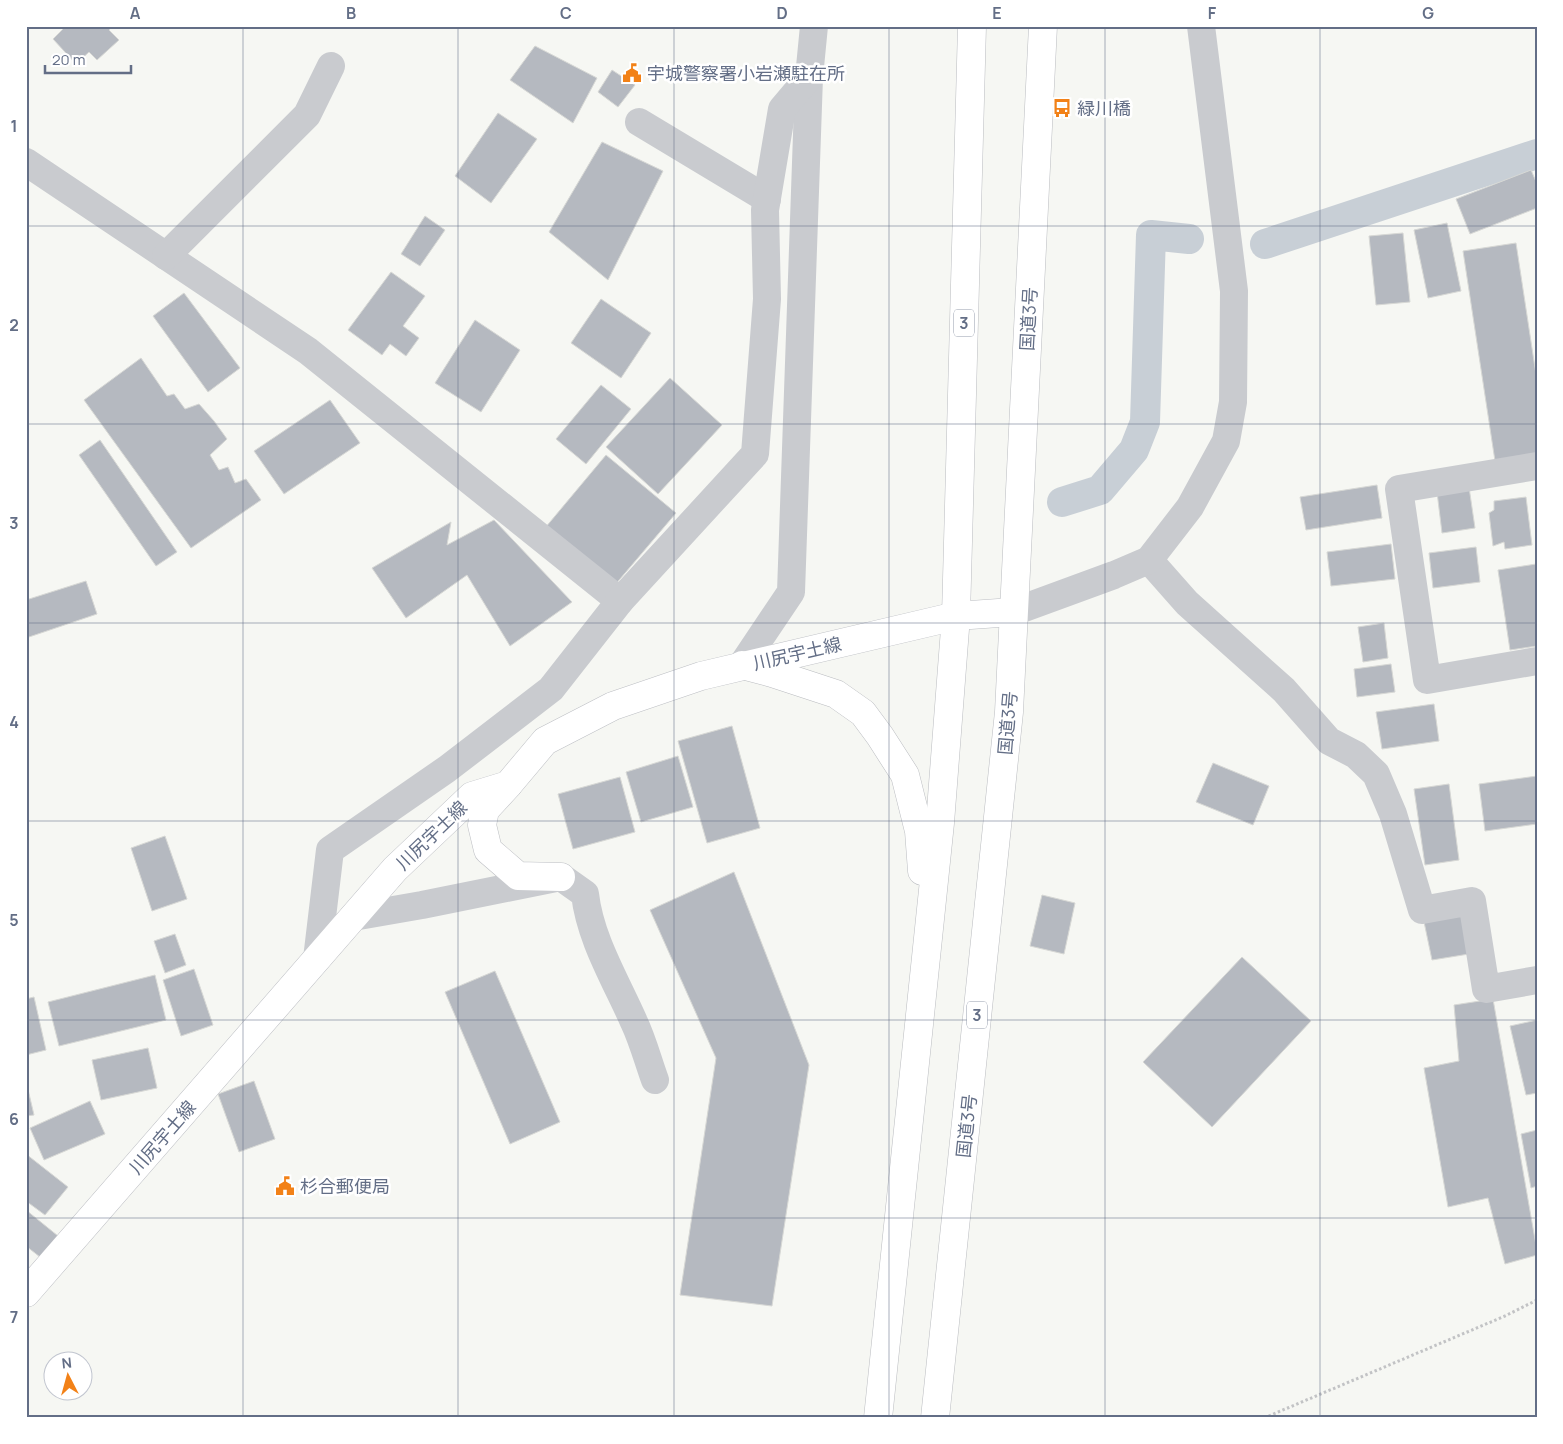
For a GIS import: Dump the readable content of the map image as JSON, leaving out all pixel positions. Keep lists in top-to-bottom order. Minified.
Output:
{"streets":{"main road":["国道3号","3","川尻宇土線"]},"crossings":[["国道3号","川尻宇土線"],["3","川尻宇土線"]],"places":{"public building":["宇城警察署小岩瀬駐在所","杉合郵便局"],"bus stop":["緑川橋"]},"scale_bar":"20 m","north":"top","grid":{"columns":["A","B","C","D","E","F","G"],"rows":["1","2","3","4","5","6","7"]}}
